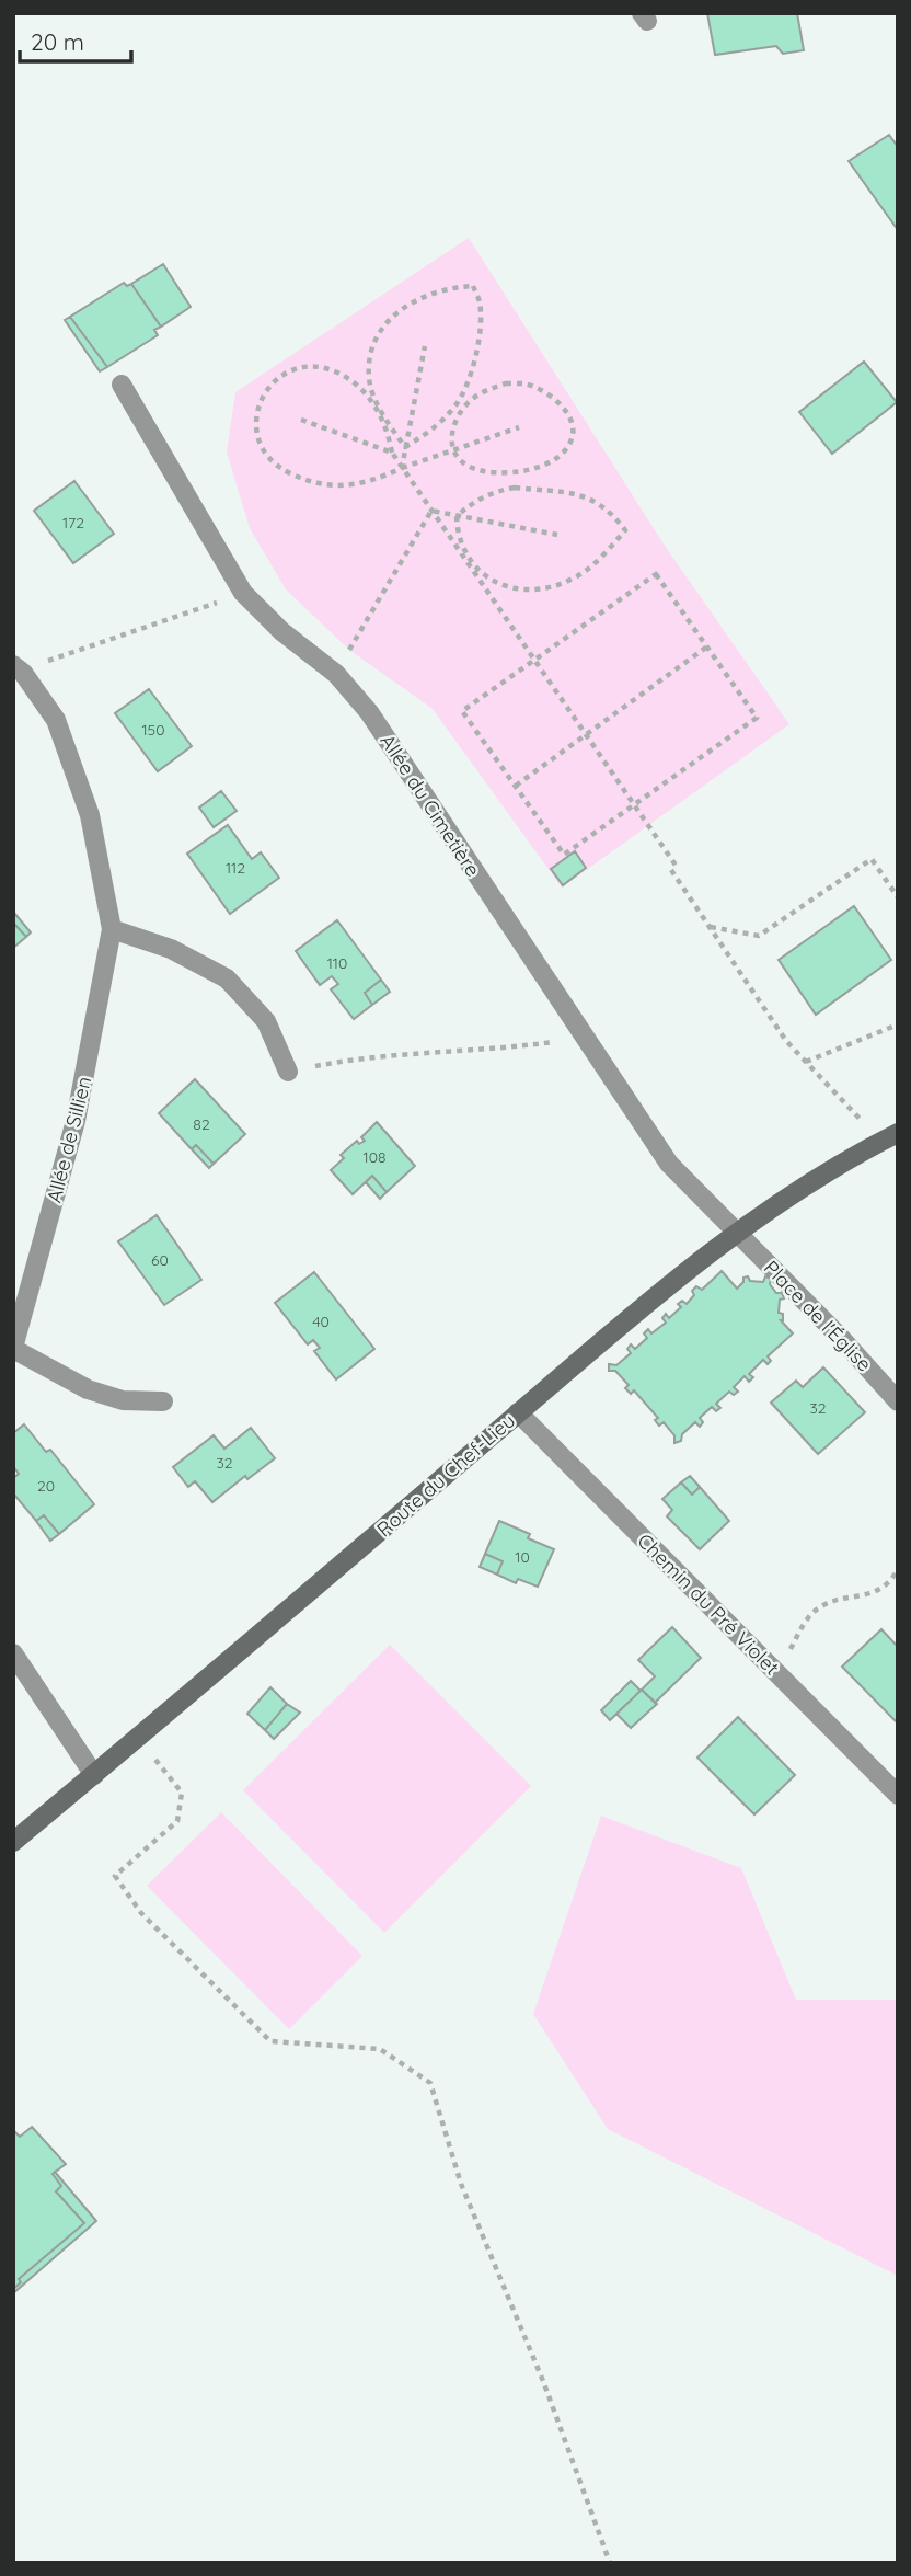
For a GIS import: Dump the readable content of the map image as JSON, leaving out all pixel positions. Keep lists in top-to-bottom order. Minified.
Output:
{"streets":{"main road":["Route du Chef-Lieu"],"street":["Allée du Cimetière","Allée de Sillien","Place de l'Église","Chemin du Pré Violet"]},"crossings":[["Allée du Cimetière","Place de l'Église"],["Allée du Cimetière","Route du Chef-Lieu"],["Place de l'Église","Route du Chef-Lieu"],["Route du Chef-Lieu","Chemin du Pré Violet"]],"house_numbers":["172","150","112","110","82","108","60","40","32","32","20","10"],"scale_bar":"20 m"}
